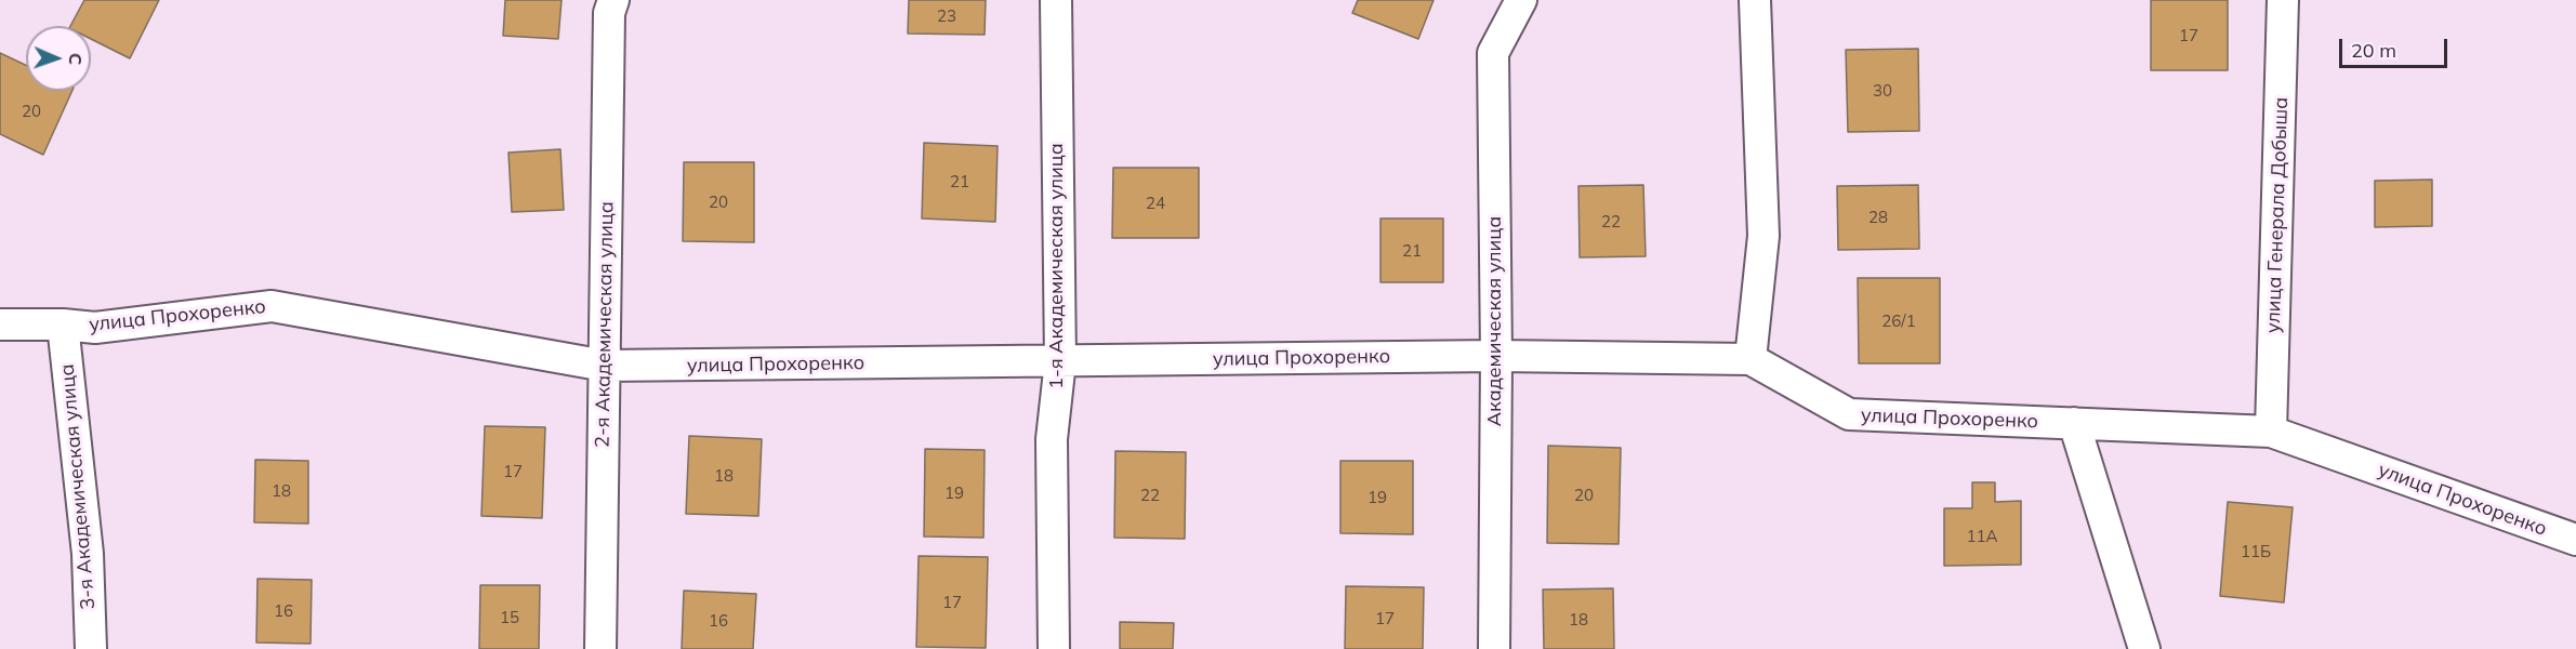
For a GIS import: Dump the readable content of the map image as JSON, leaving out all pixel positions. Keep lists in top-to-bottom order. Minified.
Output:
{"streets":{"street":["улица Генерала Добыша","1-я Академическая улица","улица Прохоренко","Академическая улица","2-я Академическая улица","3-я Академическая улица"]},"crossings":[["улица Генерала Добыша","улица Прохоренко"],["1-я Академическая улица","улица Прохоренко"],["улица Прохоренко","Академическая улица"],["улица Прохоренко","2-я Академическая улица"],["улица Прохоренко","3-я Академическая улица"]],"house_numbers":["23","17","30","20","21","20","24","28","22","21","26/1","17","18","18","19","22","20","19","11А","11Б","17","16","15","17","18","16"],"scale_bar":"20 m","north":"right"}
